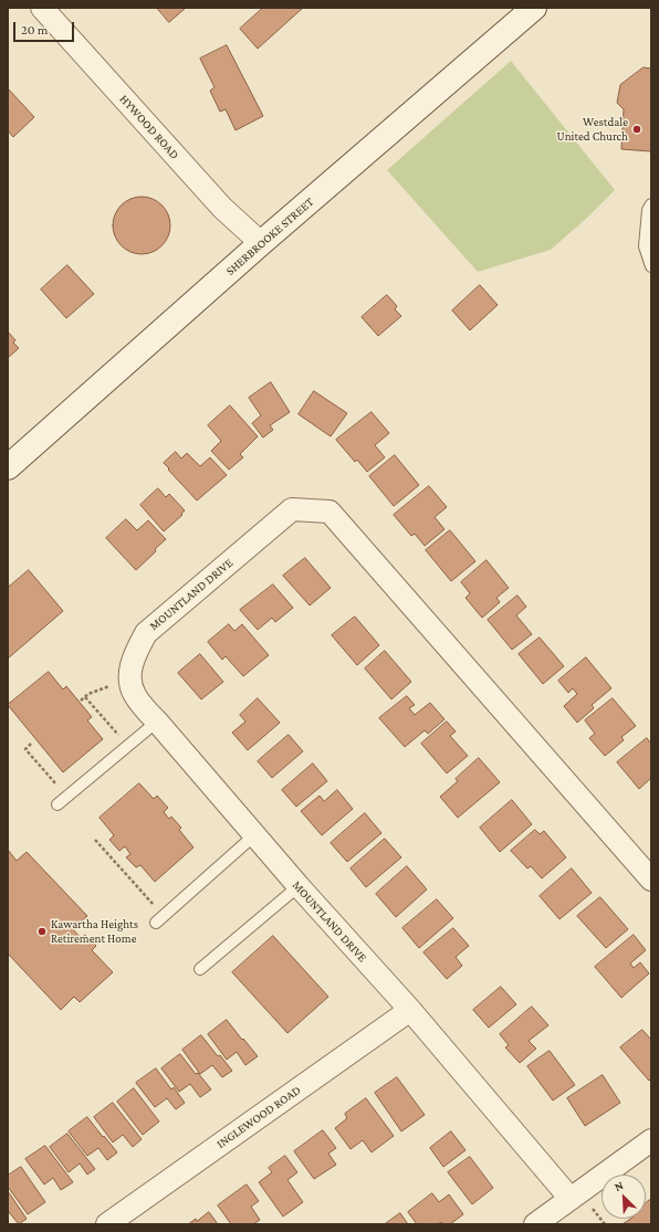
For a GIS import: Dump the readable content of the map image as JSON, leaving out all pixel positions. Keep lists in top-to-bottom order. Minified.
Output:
{"streets":{"main road":["SHERBROOKE STREET"],"street":["HYWOOD ROAD","MOUNTLAND DRIVE","INGLEWOOD ROAD"]},"crossings":[["HYWOOD ROAD","SHERBROOKE STREET"],["MOUNTLAND DRIVE","INGLEWOOD ROAD"]],"places":["Westdale United Church","Kawartha Heights Retirement Home"],"scale_bar":"20 m","north":"top left"}
